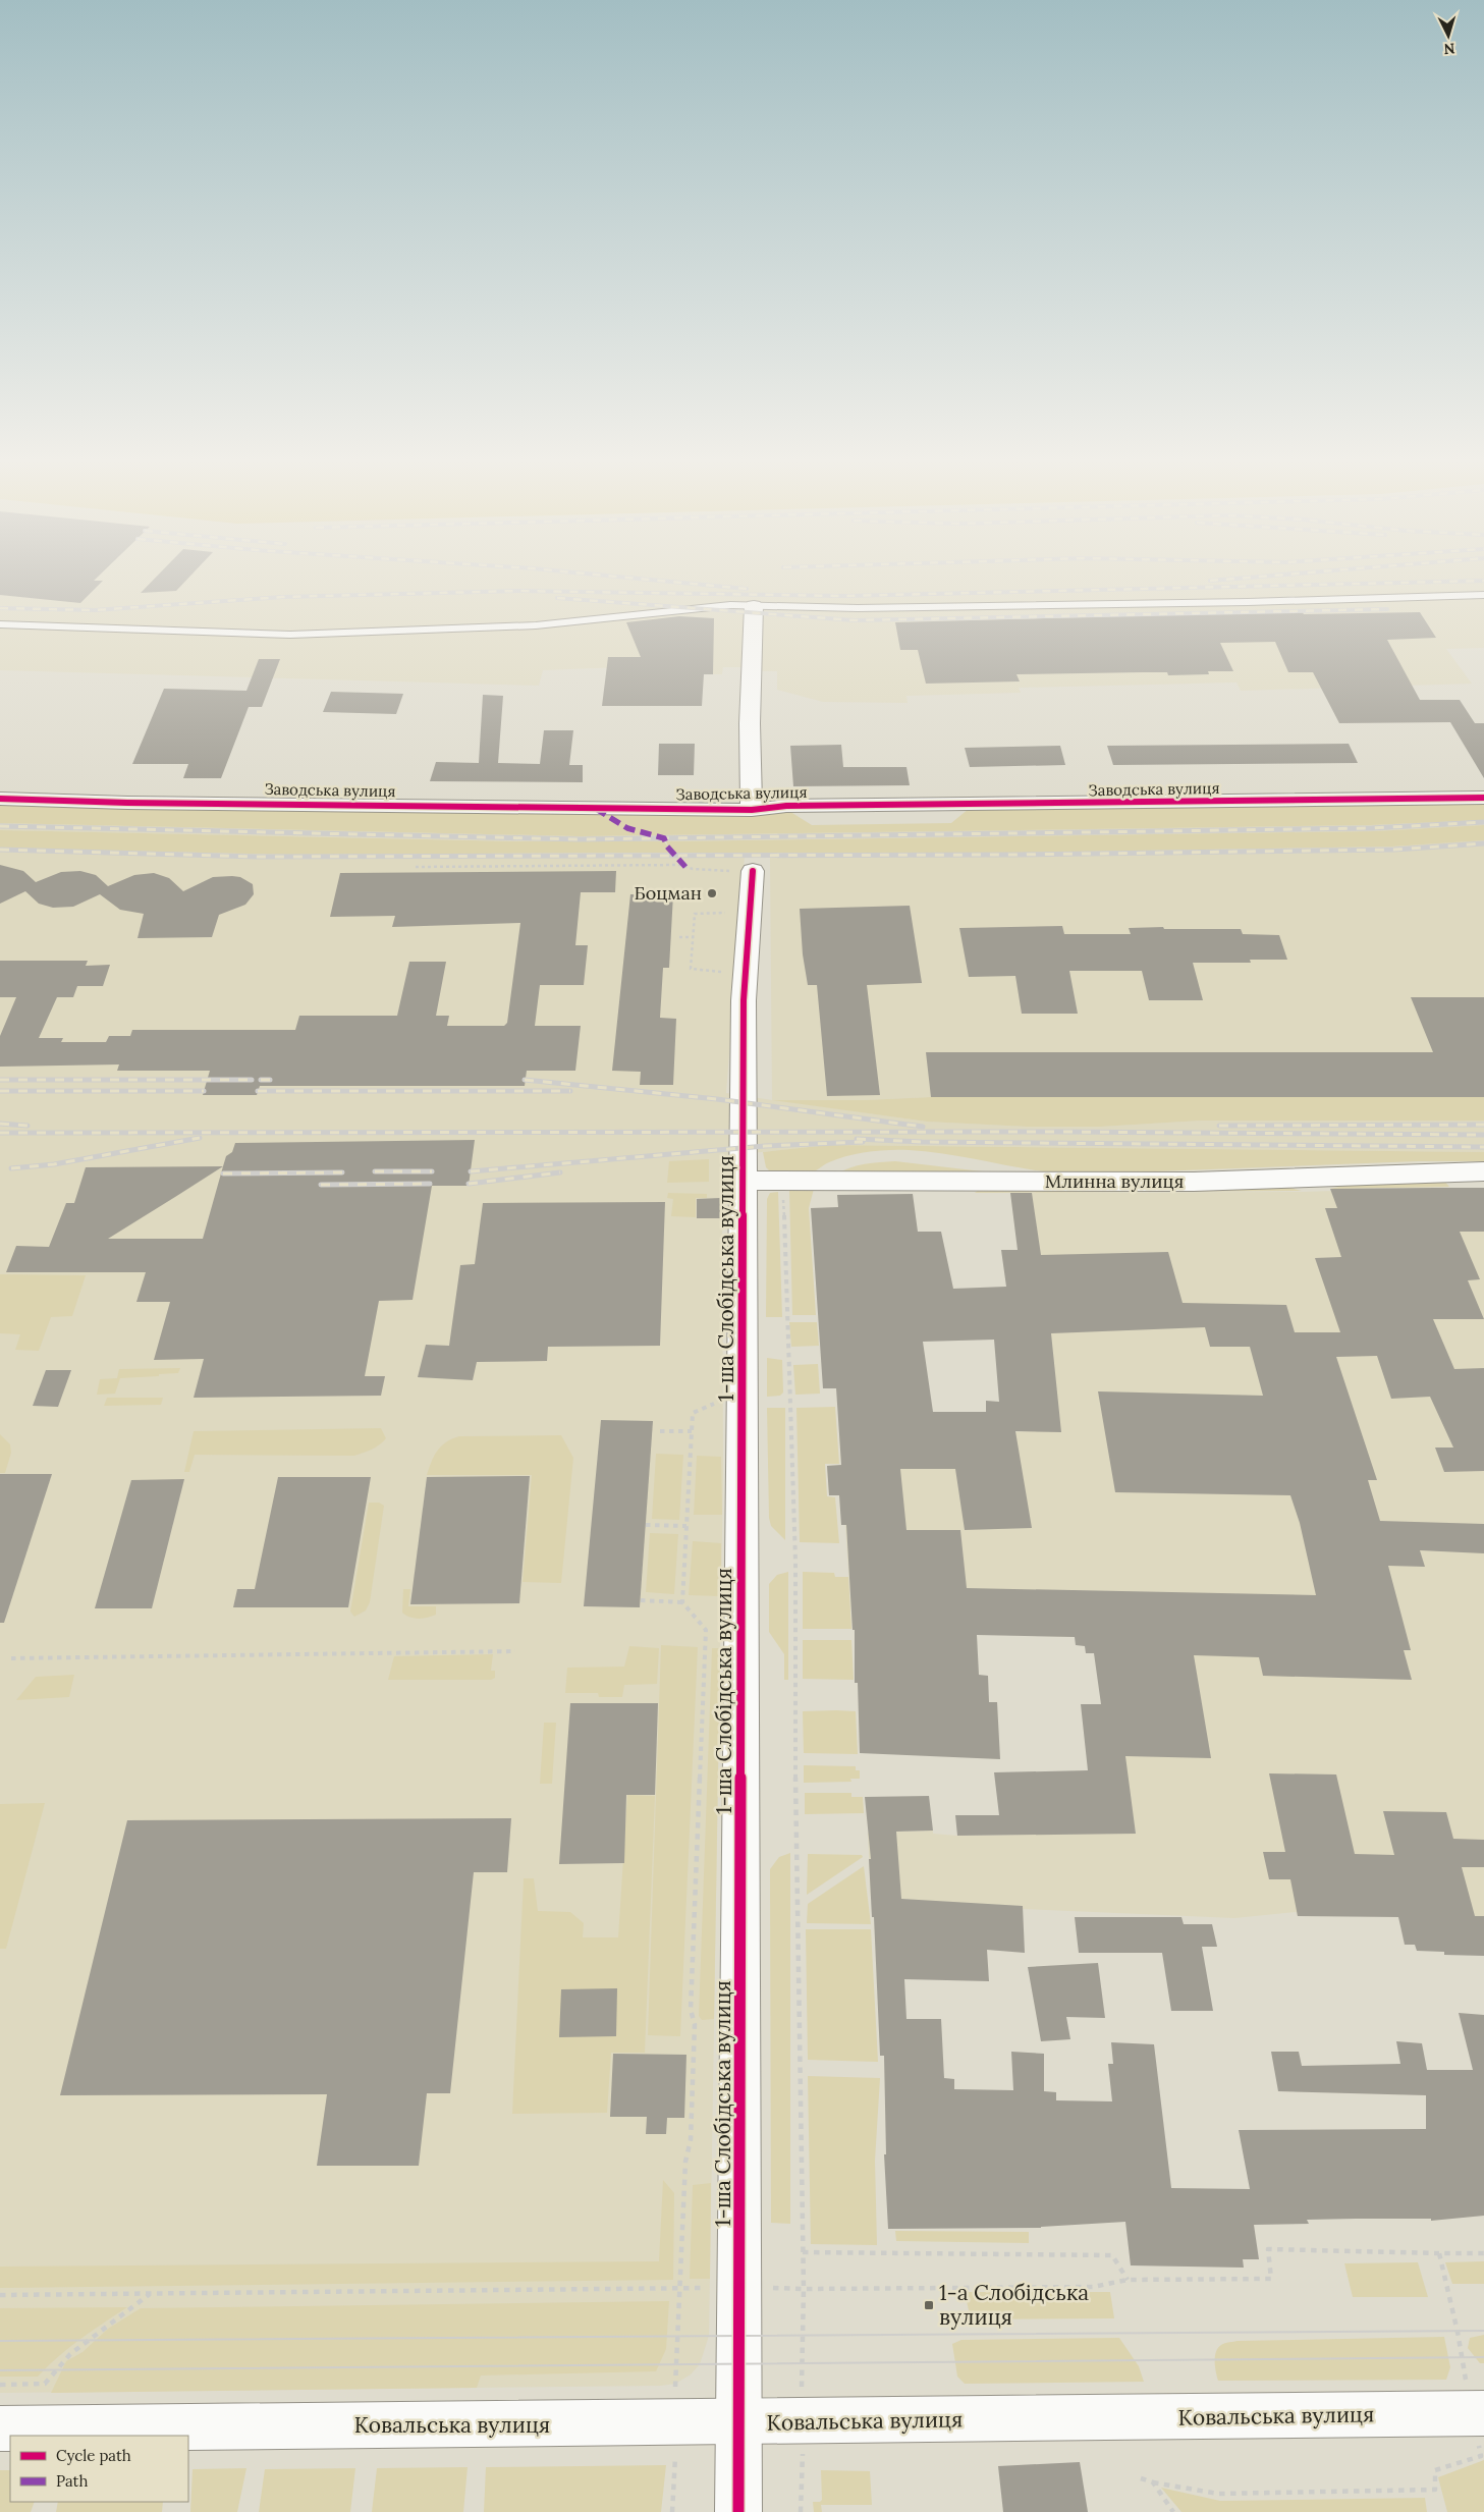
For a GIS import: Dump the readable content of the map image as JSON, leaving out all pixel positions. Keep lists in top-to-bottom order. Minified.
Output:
{"streets":{"street":["Заводська вулиця","Млинна вулиця","1-ша Слобідська вулиця","Ковальська вулиця"]},"crossings":[["Млинна вулиця","1-ша Слобідська вулиця"],["1-ша Слобідська вулиця","Ковальська вулиця"]],"places":{"other":["Боцман"],"transit":["1-а Слобідська вулиця"]},"legend":["Cycle path","Path"],"north":"bottom"}
